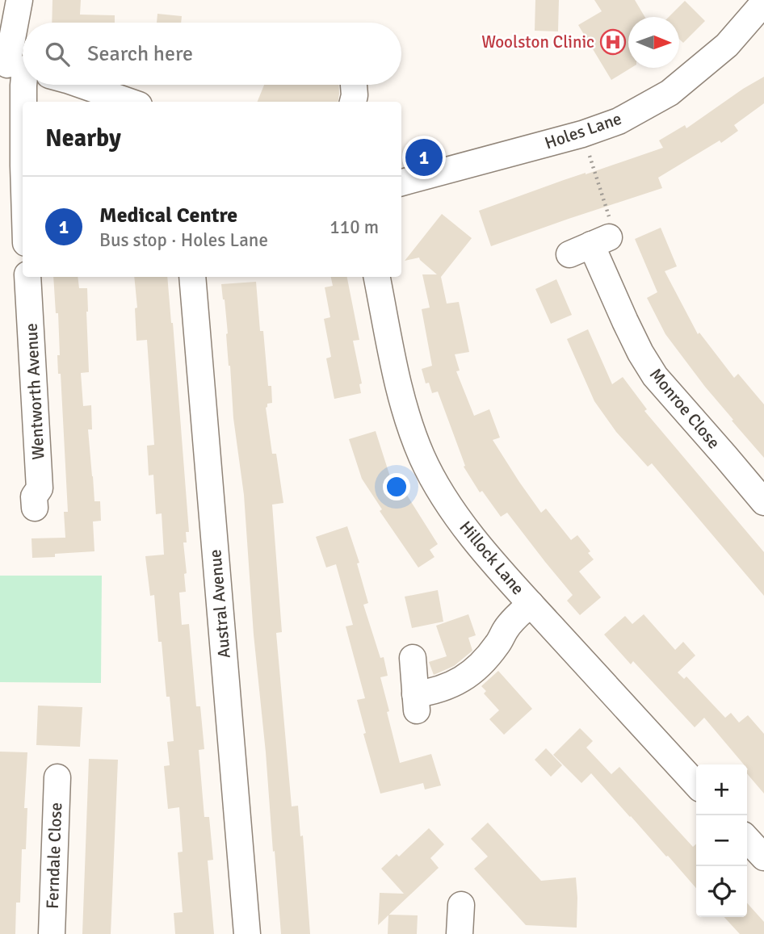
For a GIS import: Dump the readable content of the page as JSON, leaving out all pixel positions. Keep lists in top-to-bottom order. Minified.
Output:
{"streets":{"street":["Holes Lane","Wentworth Avenue","Monroe Close","Hillock Lane","Austral Avenue","Ferndale Close"]},"places":{"hospital":["Woolston Clinic"]},"north":"right","page":{"search":"Search here","heading":"Nearby","pins":"1","list":[{"mark":"1","name":"Medical Centre","note":"Bus stop · Holes Lane","value":"110 m"}],"map_buttons":["+","−"]}}
